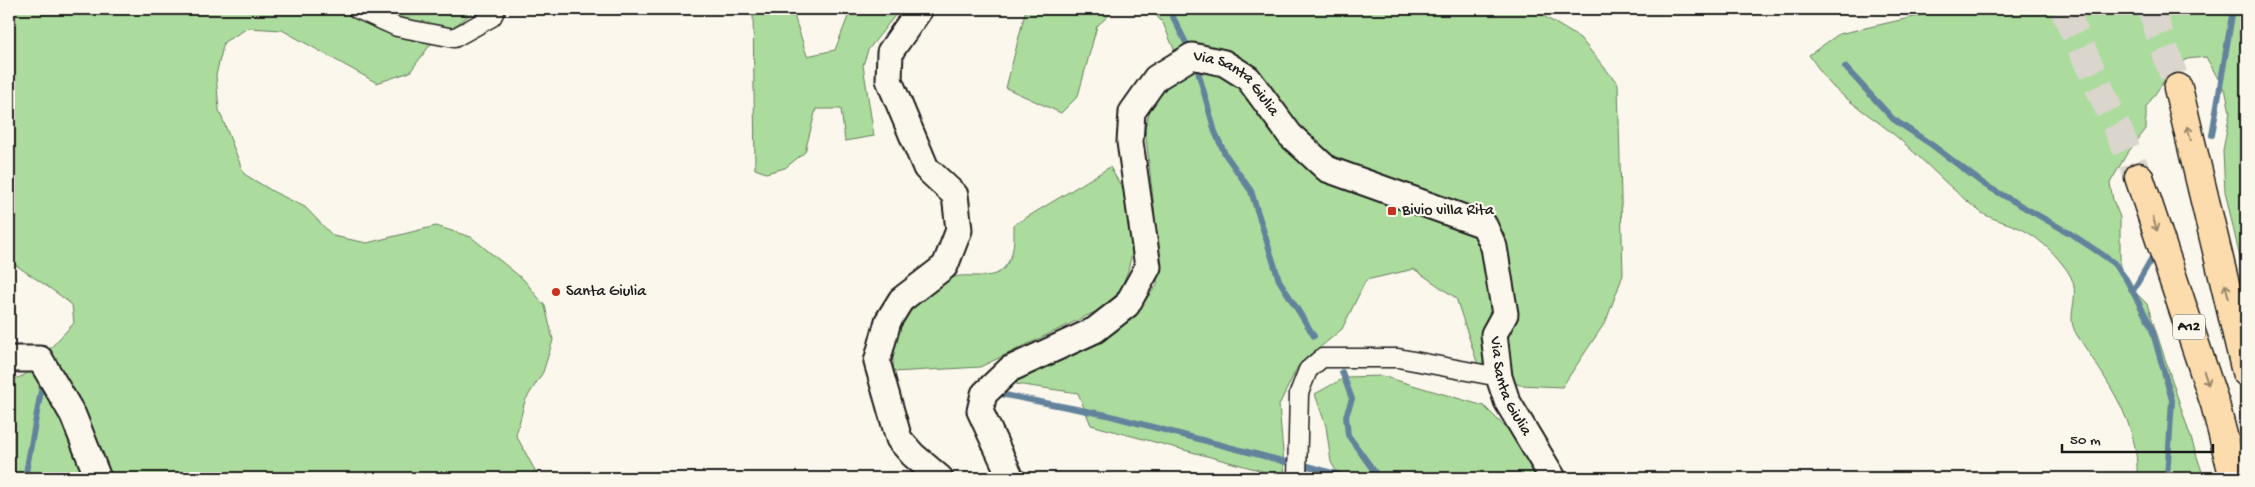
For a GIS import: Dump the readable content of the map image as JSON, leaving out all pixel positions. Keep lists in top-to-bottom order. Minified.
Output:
{"streets":{"highway":["A12"],"street":["Via Santa Giulia"]},"places":{"transit":["Bivio villa Rita"],"other":["Santa Giulia"]},"scale_bar":"50 m"}
